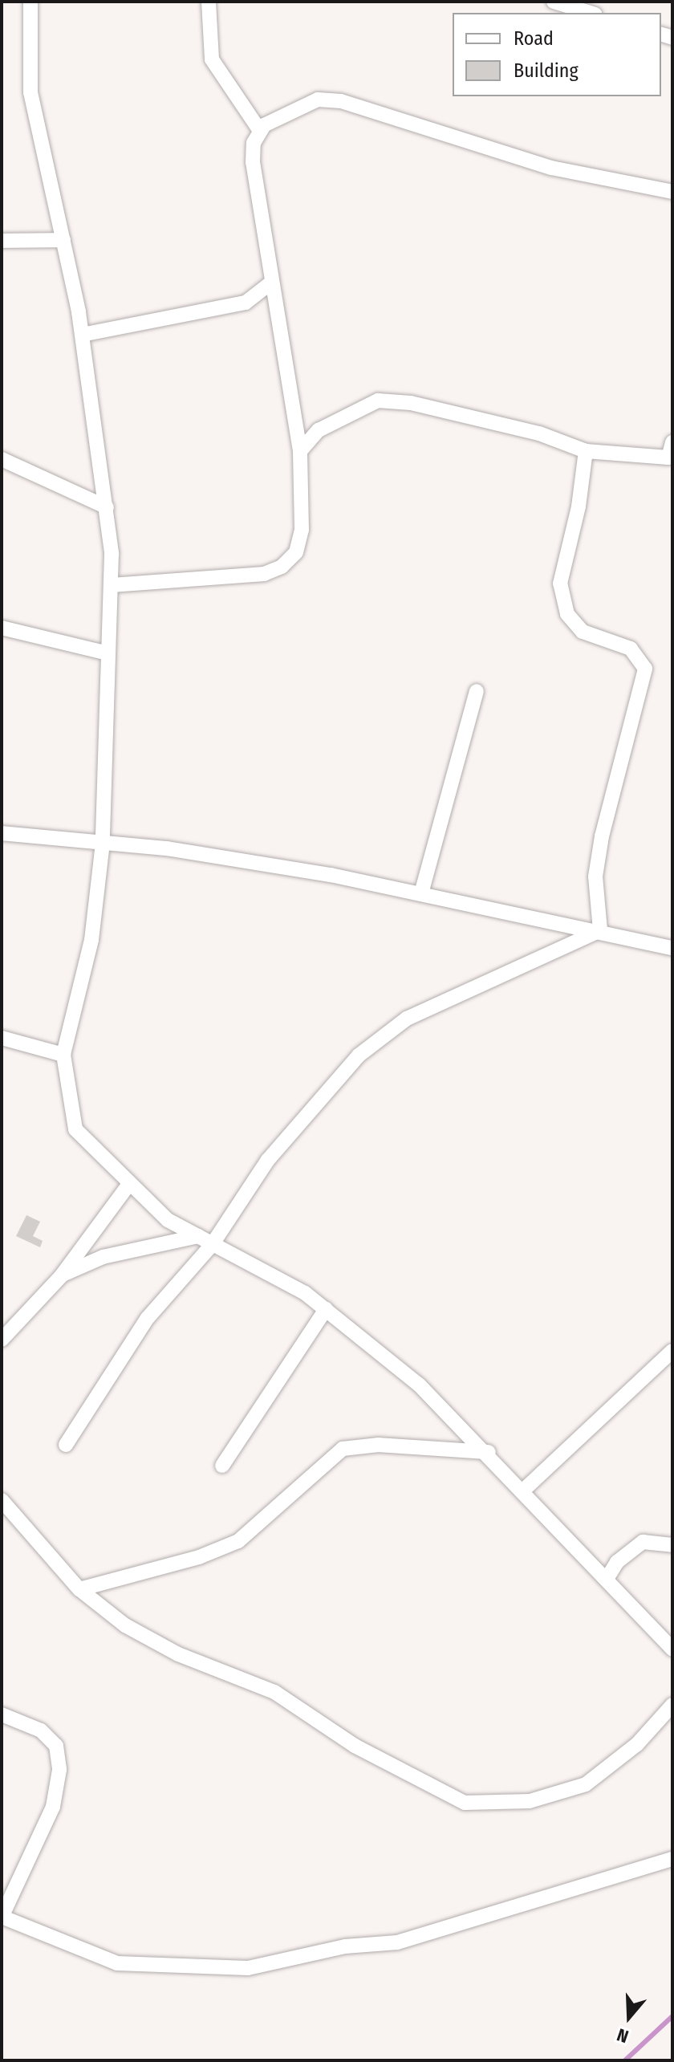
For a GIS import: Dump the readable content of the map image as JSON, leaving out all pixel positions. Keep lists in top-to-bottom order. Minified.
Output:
{"legend":["Road","Building"],"north":"bottom"}
